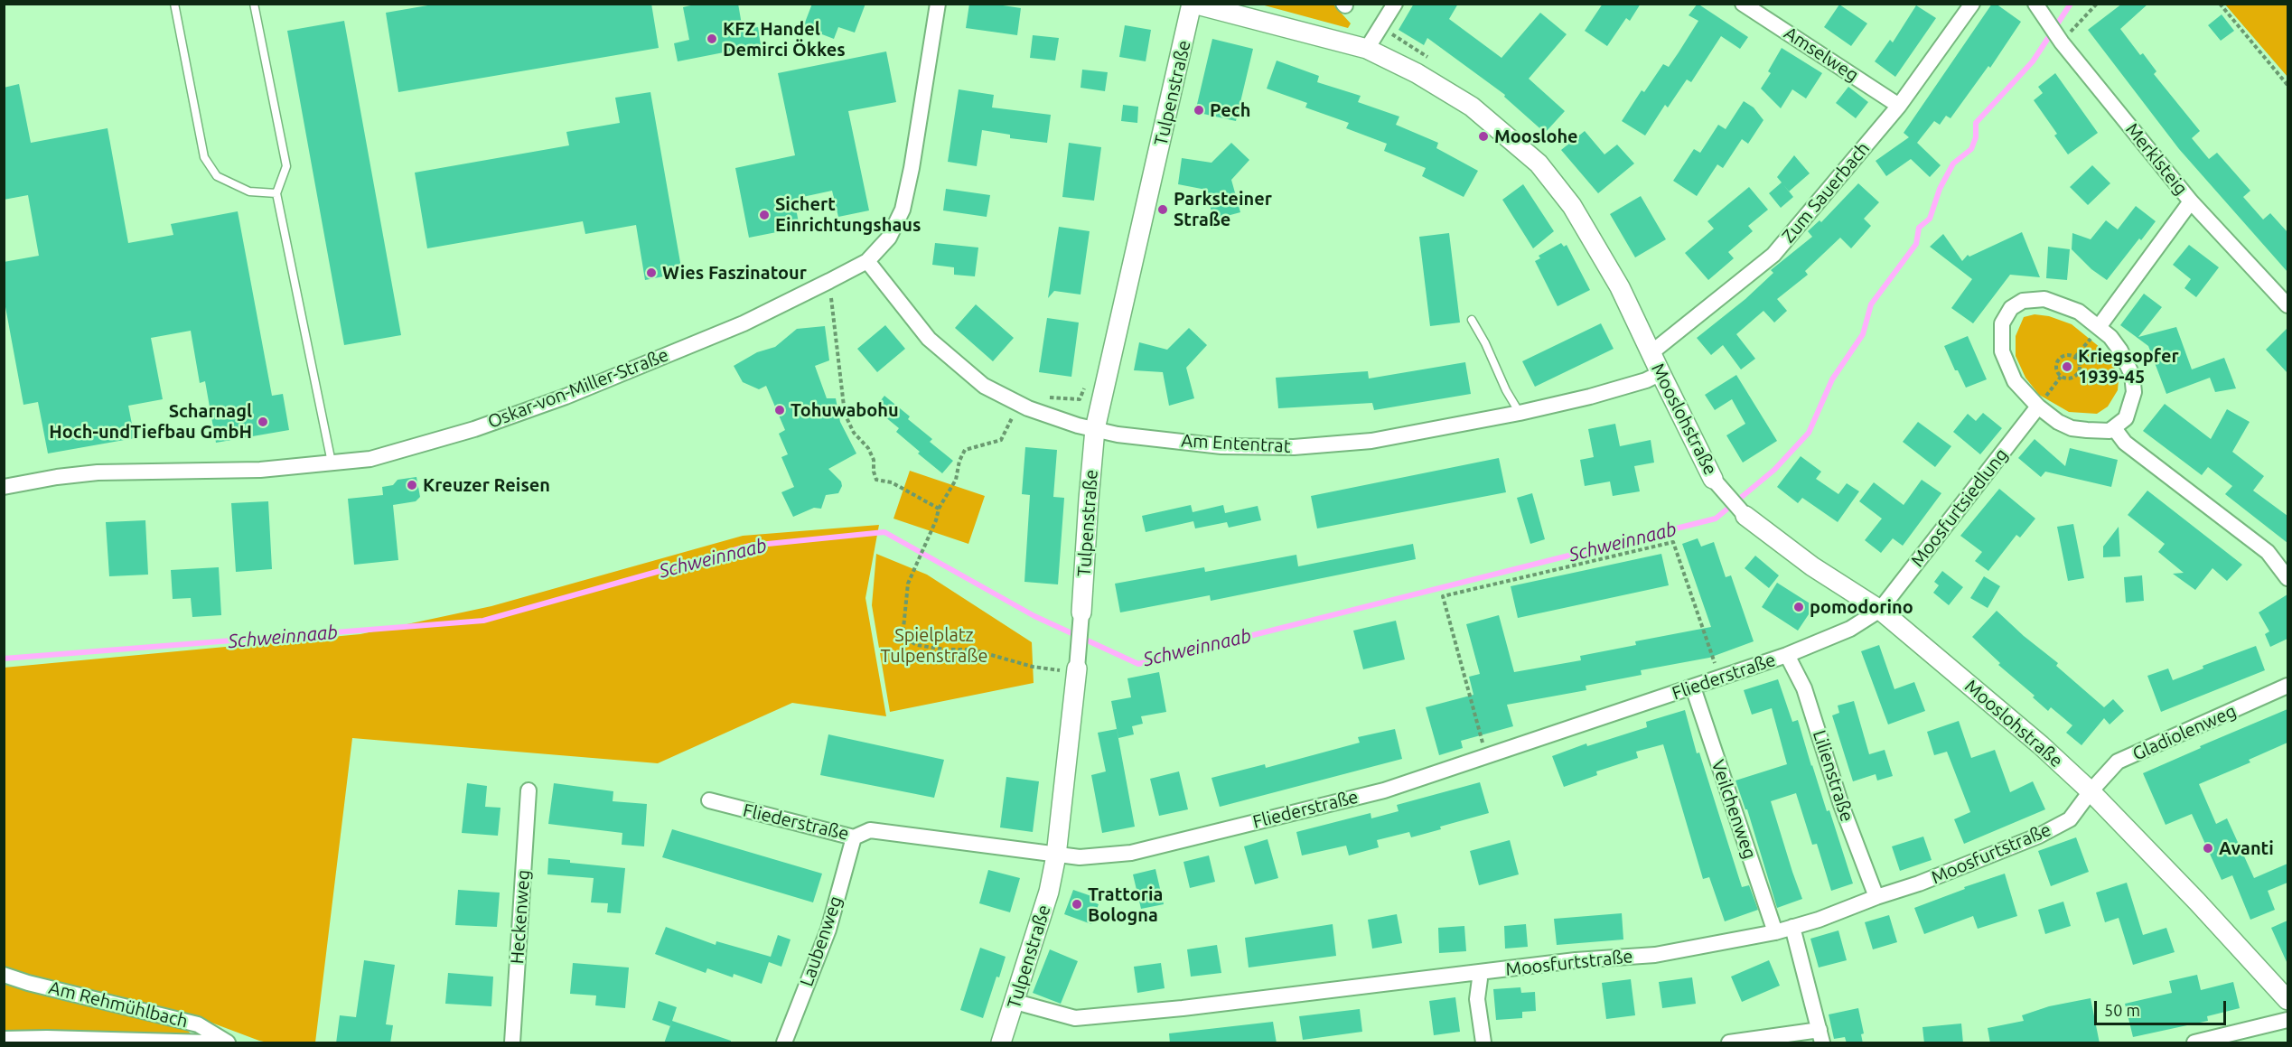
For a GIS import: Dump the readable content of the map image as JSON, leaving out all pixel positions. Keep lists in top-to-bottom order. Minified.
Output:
{"streets":{"street":["Amselweg","Tulpenstraße","Merklsteig","Zum Sauerbach","Oskar-von-Miller-Straße","Mooslohstraße","Am Ententrat","Moosfurtsiedlung","Fliederstraße","Gladiolenweg","Lilienstraße","Veilchenweg","Moosfurtstraße","Heckenweg","Laubenweg","Am Rehmühlbach"]},"crossings":[["Amselweg","Zum Sauerbach"],["Tulpenstraße","Mooslohstraße"],["Tulpenstraße","Am Ententrat"],["Tulpenstraße","Fliederstraße"],["Tulpenstraße","Moosfurtstraße"],["Zum Sauerbach","Mooslohstraße"],["Oskar-von-Miller-Straße","Am Ententrat"],["Mooslohstraße","Am Ententrat"],["Mooslohstraße","Moosfurtsiedlung"],["Mooslohstraße","Fliederstraße"],["Mooslohstraße","Gladiolenweg"],["Mooslohstraße","Moosfurtstraße"],["Moosfurtsiedlung","Fliederstraße"],["Fliederstraße","Lilienstraße"],["Fliederstraße","Veilchenweg"],["Fliederstraße","Laubenweg"],["Gladiolenweg","Moosfurtstraße"],["Lilienstraße","Moosfurtstraße"],["Veilchenweg","Moosfurtstraße"]],"water":["Schweinnaab"],"parks":["Spielplatz Tulpenstraße"],"places":["KFZ Handel Demirci Ökkes","Pech","Mooslohe","Parksteiner Straße","Sichert Einrichtungshaus","Wies Faszinatour","Kriegsopfer 1939-45","Tohuwabohu","Scharnagl Hoch-undTiefbau GmbH","Kreuzer Reisen","pomodorino","Avanti","Trattoria Bologna"],"scale_bar":"50 m"}
